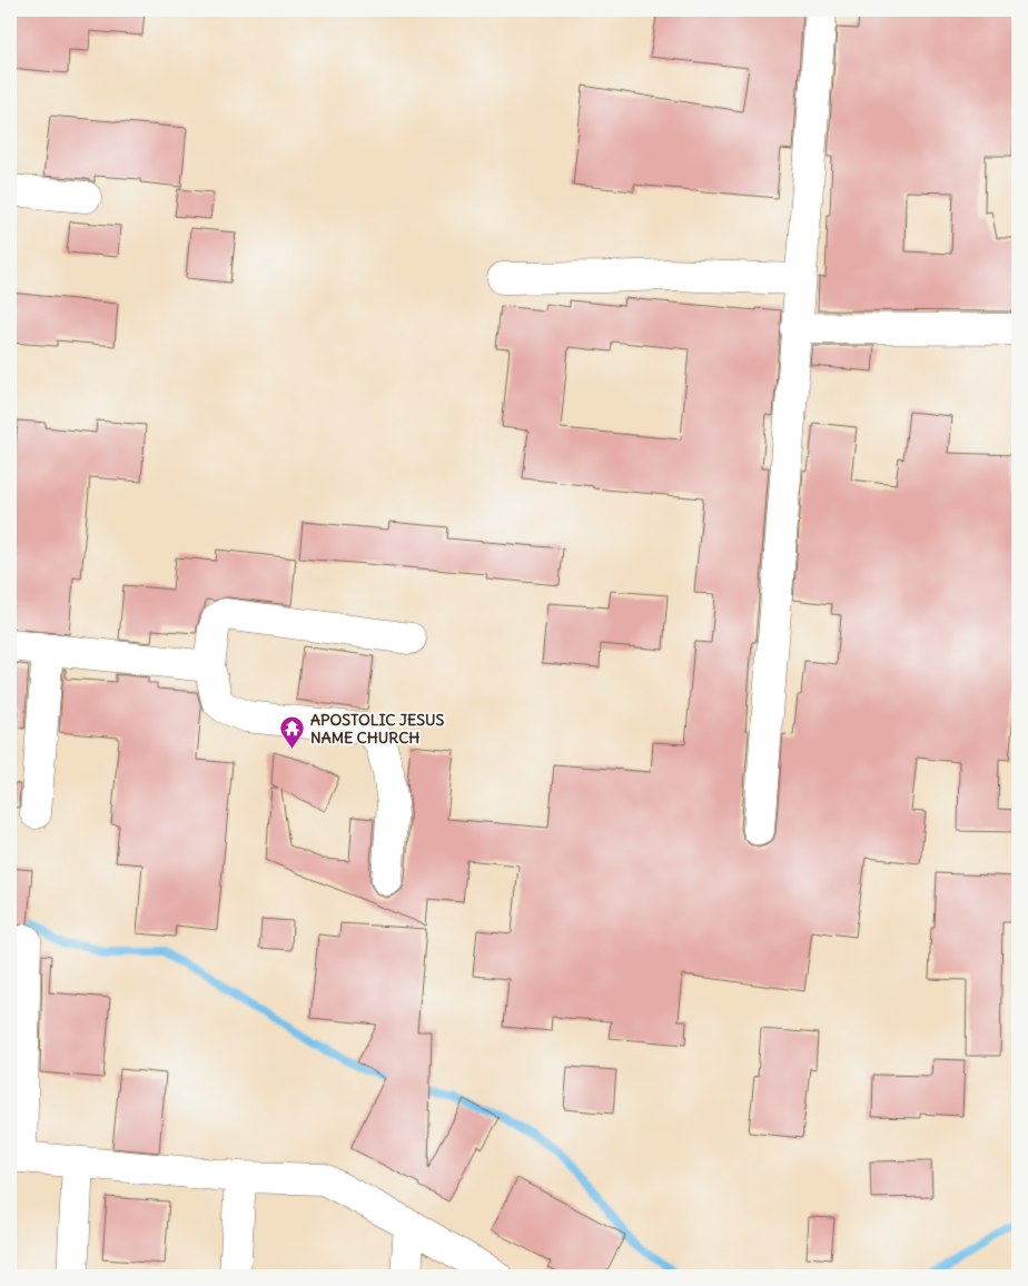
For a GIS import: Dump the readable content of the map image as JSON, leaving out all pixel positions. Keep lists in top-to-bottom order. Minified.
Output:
{"places":{"temple":["APOSTOLIC JESUS NAME CHURCH"]}}
